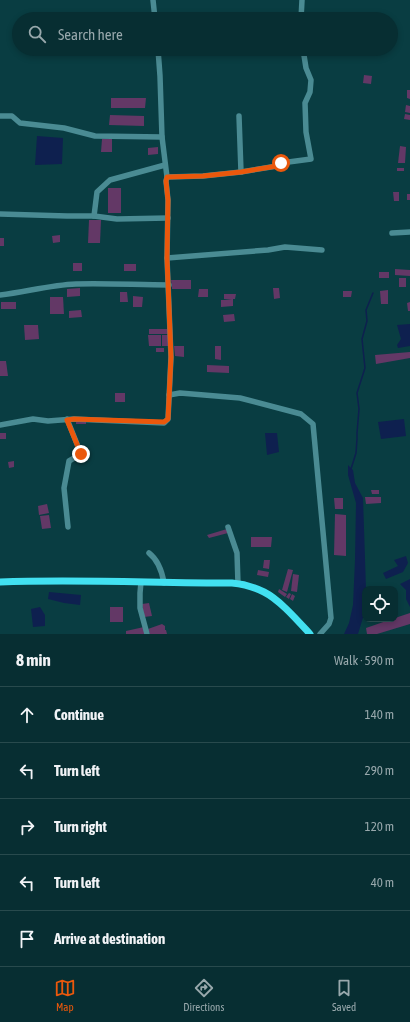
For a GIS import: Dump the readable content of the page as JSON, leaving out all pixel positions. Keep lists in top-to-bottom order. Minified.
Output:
{"page":{"search":"Search here","heading":["8 min","Walk · 590 m"],"list":[["Continue","140 m"],["Turn left","290 m"],["Turn right","120 m"],["Turn left","40 m"],"Arrive at destination"],"nav":["Map","Directions","Saved"]}}
